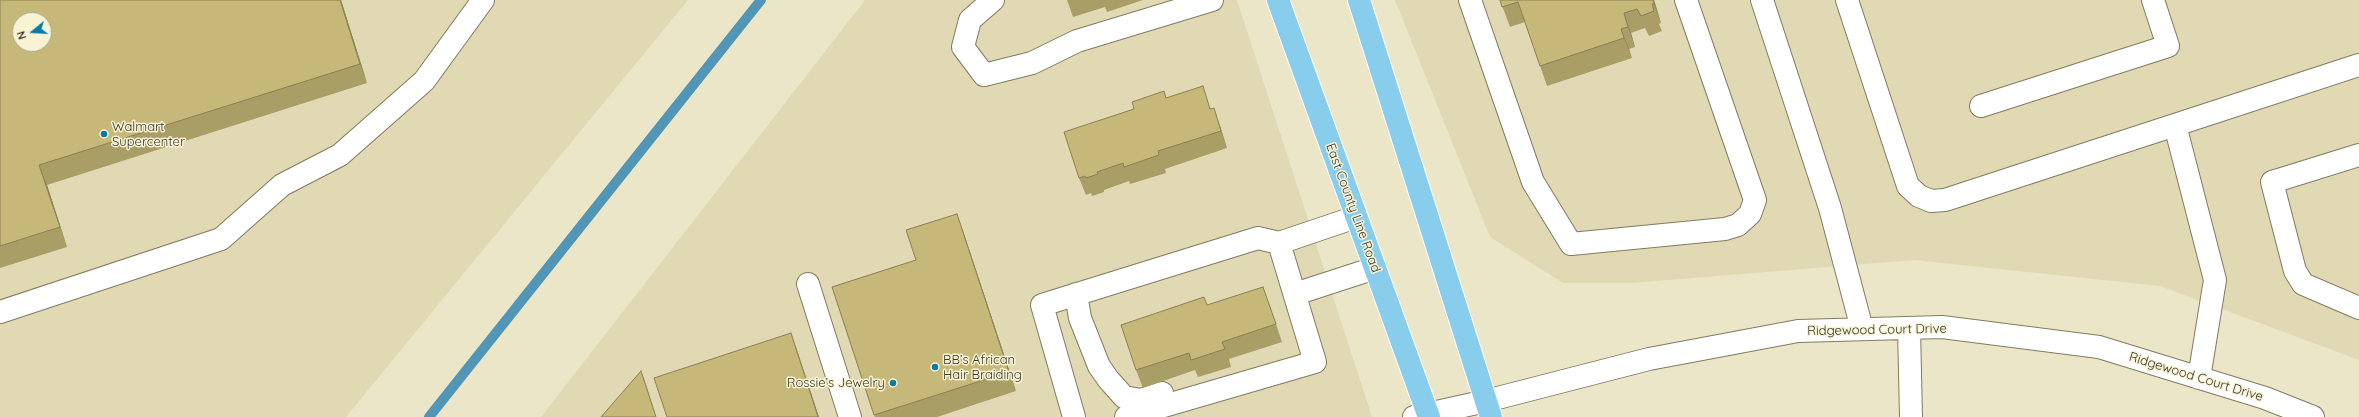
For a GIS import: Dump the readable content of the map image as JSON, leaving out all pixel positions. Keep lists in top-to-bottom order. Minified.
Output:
{"streets":{"main road":["East County Line Road"],"street":["Ridgewood Court Drive"]},"crossings":[["East County Line Road","Ridgewood Court Drive"]],"places":["Walmart Supercenter","BB’s African Hair Braiding","Rossie’s Jewelry"],"north":"left"}
